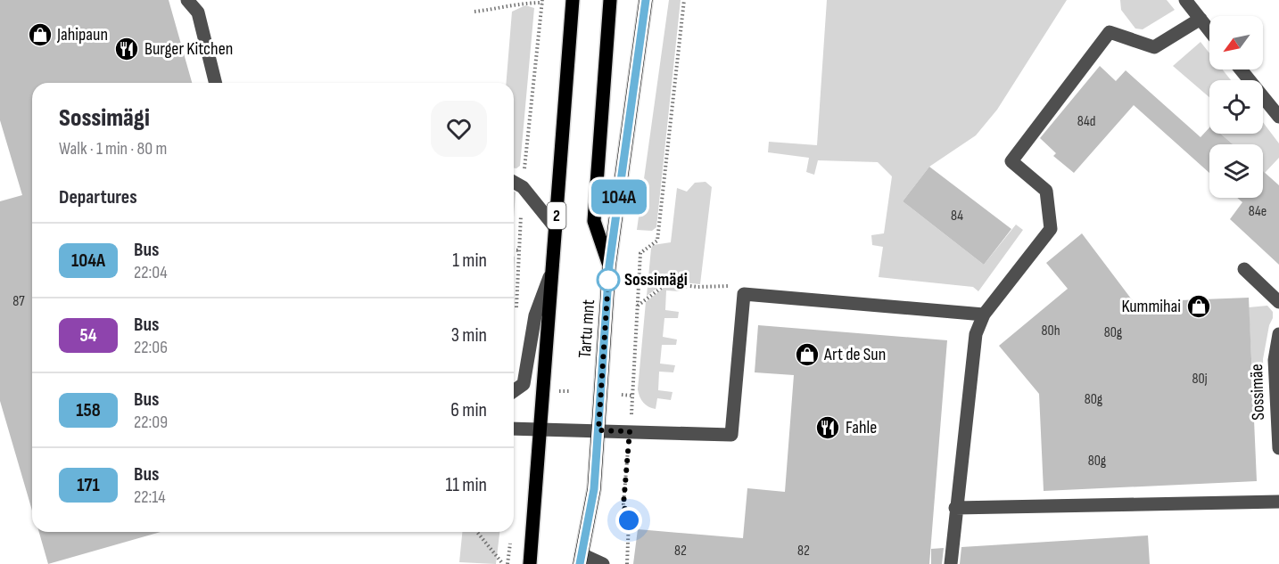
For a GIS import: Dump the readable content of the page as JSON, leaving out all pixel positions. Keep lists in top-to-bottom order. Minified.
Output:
{"streets":{"main road":["2","Tartu mnt"],"street":["Sossimäe"]},"places":{"shop":["Jahipaun","Kummihai","Art de Sun"],"restaurant":["Burger Kitchen","Fahle"],"other":["Sossimägi"]},"lines":["bus line 104A"],"house_numbers":["84d","84e","84","87","80h","80g","80j","80g","80g","82","82"],"north":"bottom left","page":{"on_map":"104A","heading":[["Sossimägi","Walk · 1 min · 80 m"],"Departures"],"list":[{"mark":"104A","name":"Bus","note":"22:04","value":"1 min"},{"mark":"54","name":"Bus","note":"22:06","value":"3 min"},{"mark":"158","name":"Bus","note":"22:09","value":"6 min"},{"mark":"171","name":"Bus","note":"22:14","value":"11 min"}]}}
